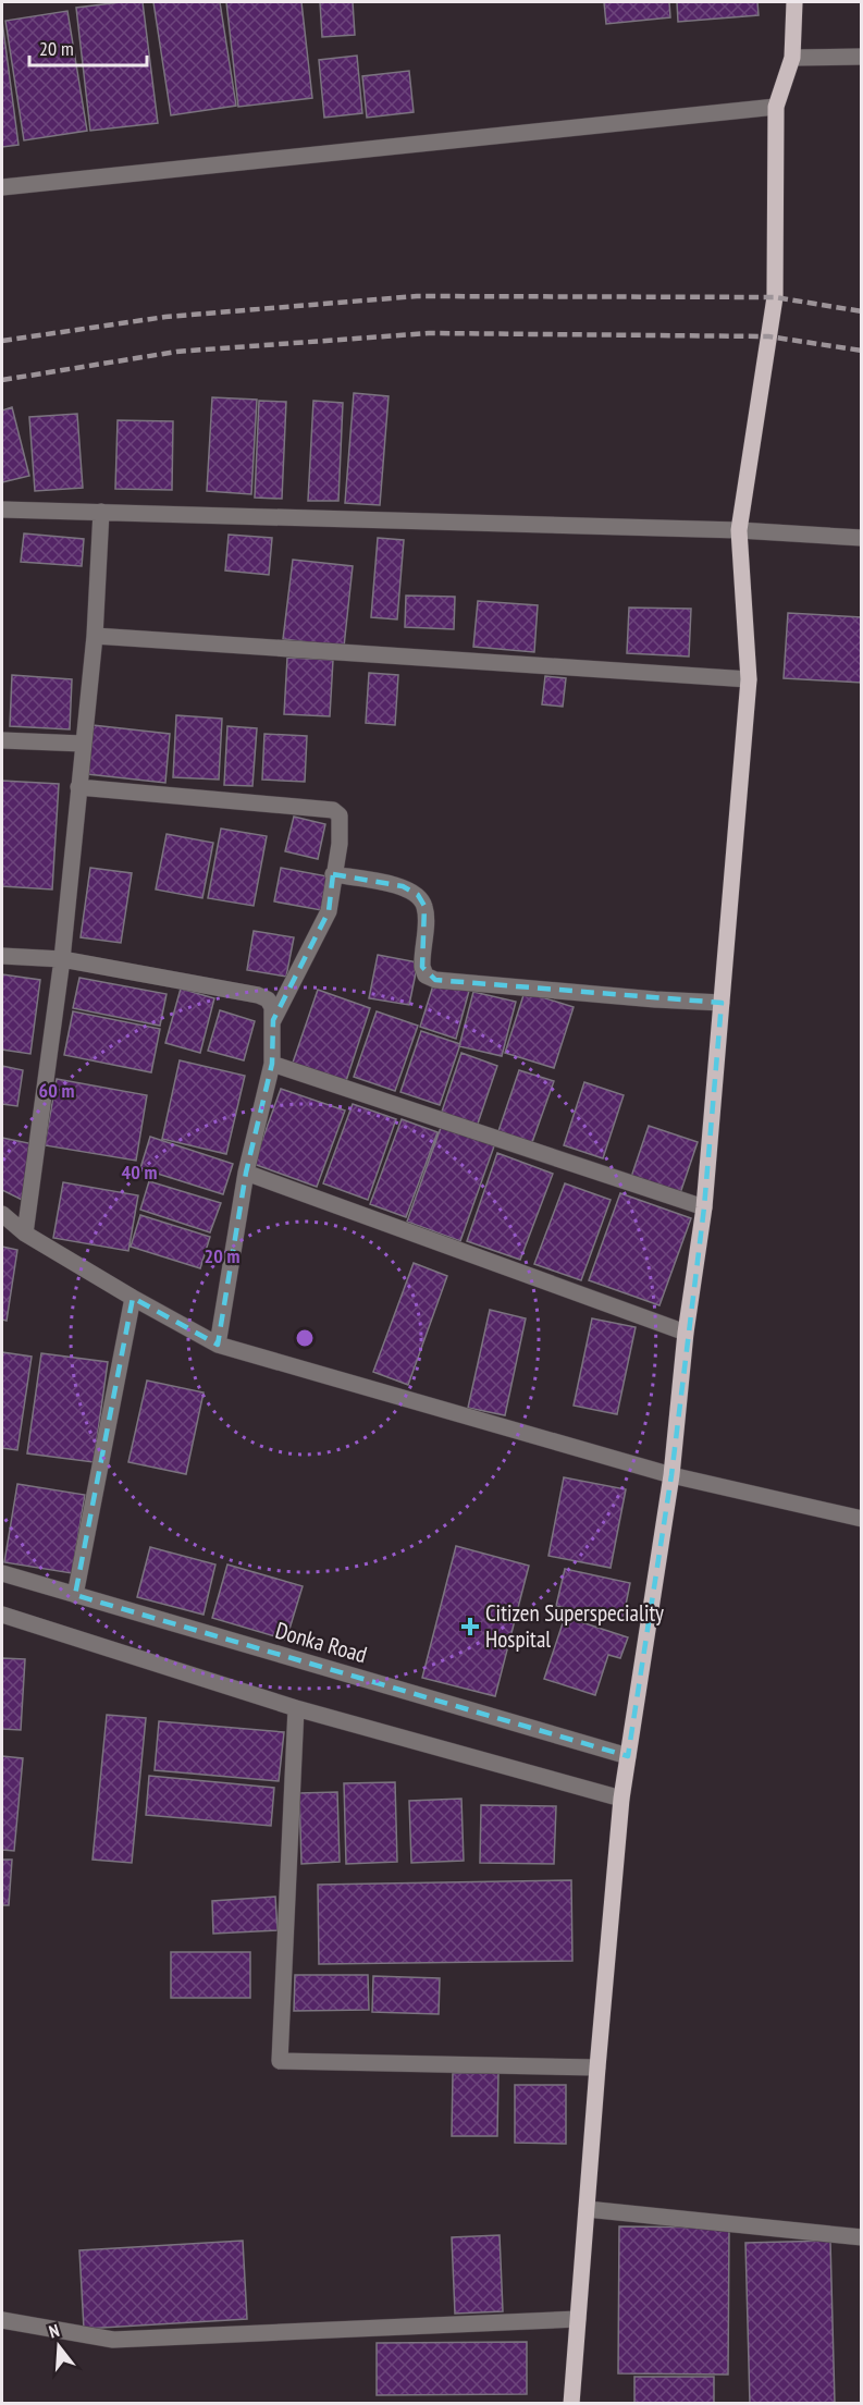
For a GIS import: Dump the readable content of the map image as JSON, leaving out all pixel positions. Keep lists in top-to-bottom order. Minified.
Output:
{"streets":{"street":["Donka Road"]},"places":{"health":["Citizen Superspeciality Hospital"]},"scale_bar":"20 m","north":"top","rings":["60 m","40 m","20 m"]}
